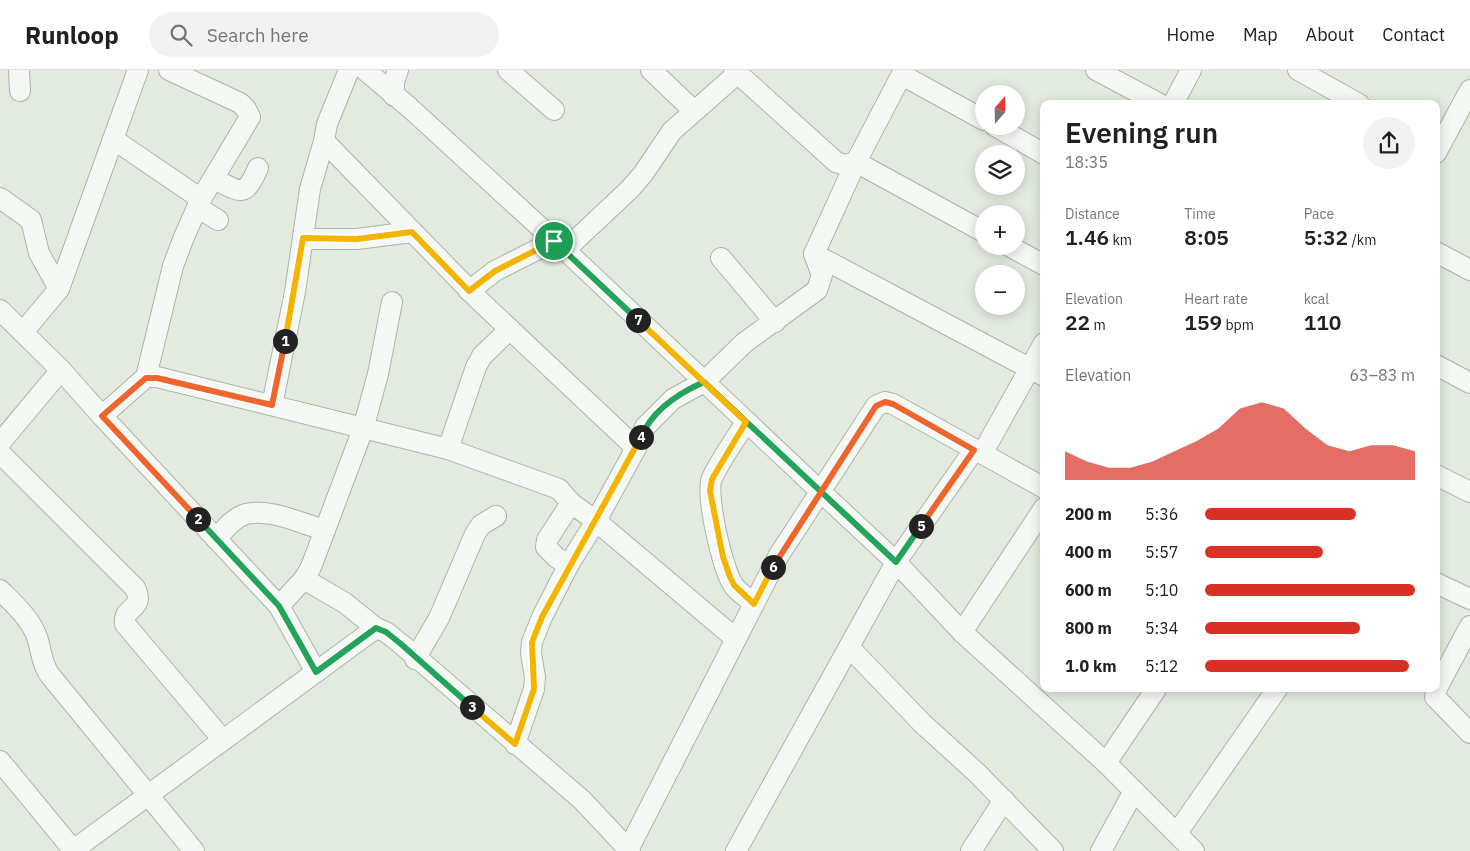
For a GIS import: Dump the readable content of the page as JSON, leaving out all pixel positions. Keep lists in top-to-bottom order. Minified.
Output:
{"north":"top","page":{"header":"Runloop","search":"Search here","nav":["Home","Map","About","Contact"],"map_buttons":["+","−"],"heading":["Evening run","18:35"],"stats":[["Distance","1.46 km"],["Time","8:05"],["Pace","5:32 /km"],["Elevation","22 m"],["Heart rate","159 bpm"],["kcal","110"]],"pins":["7","1","4","2","5","6","3"],"chart":["Elevation","63–83 m"],"list":[{"name":"200 m","note":"5:36"},{"name":"400 m","note":"5:57"},{"name":"600 m","note":"5:10"},{"name":"800 m","note":"5:34"},{"name":"1.0 km","note":"5:12"}]}}
